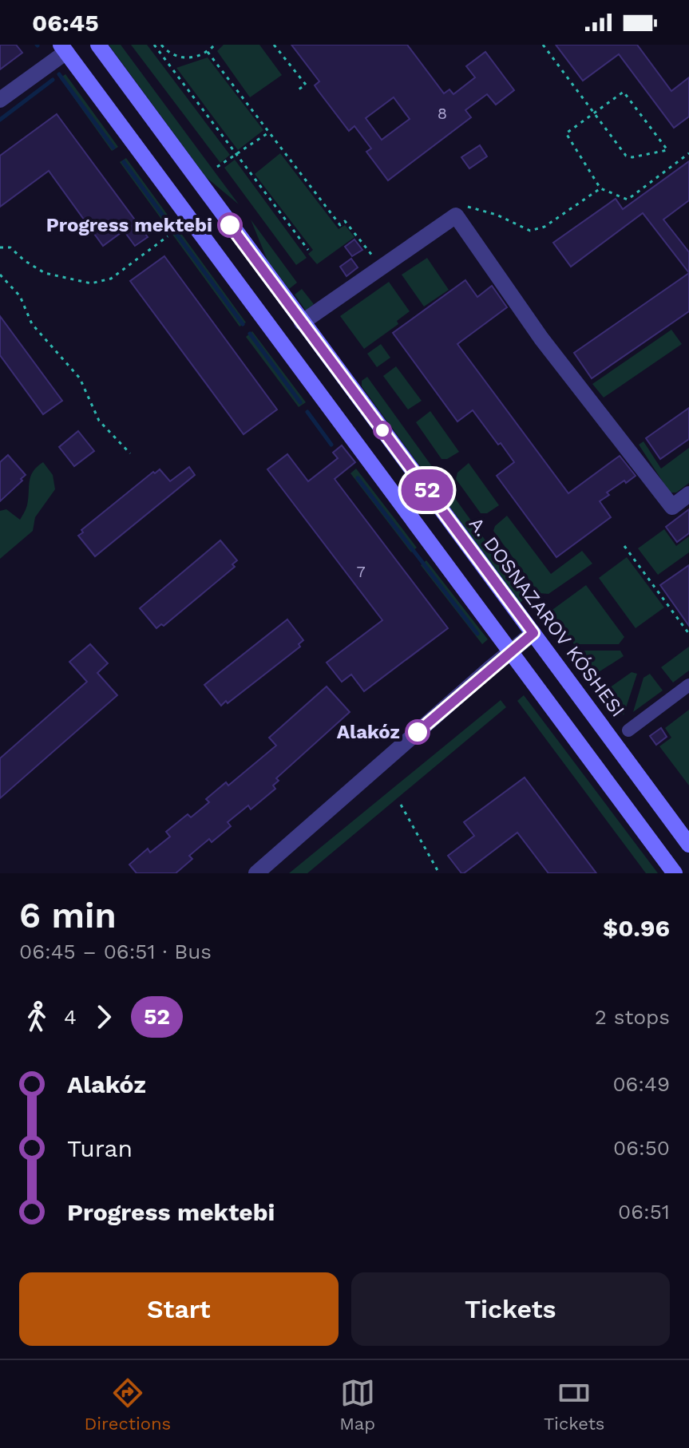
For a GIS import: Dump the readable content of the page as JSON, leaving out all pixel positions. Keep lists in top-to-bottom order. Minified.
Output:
{"streets":{"main road":["A. DOSNAZAROV KÓSHESI"]},"places":["Progress mektebi","Alakóz"],"lines":["bus line 52"],"house_numbers":["8","7"],"page":{"status":"06:45","on_map":"52","heading":["6 min","06:45 – 06:51 · Bus","$0.96"],"legs":["4","52","2 stops"],"list":[{"name":"Alakóz","value":"06:49"},{"name":"Turan","value":"06:50"},{"name":"Progress mektebi","value":"06:51"}],"buttons":["Start","Tickets"],"tabs":["Directions","Map","Tickets"]}}
